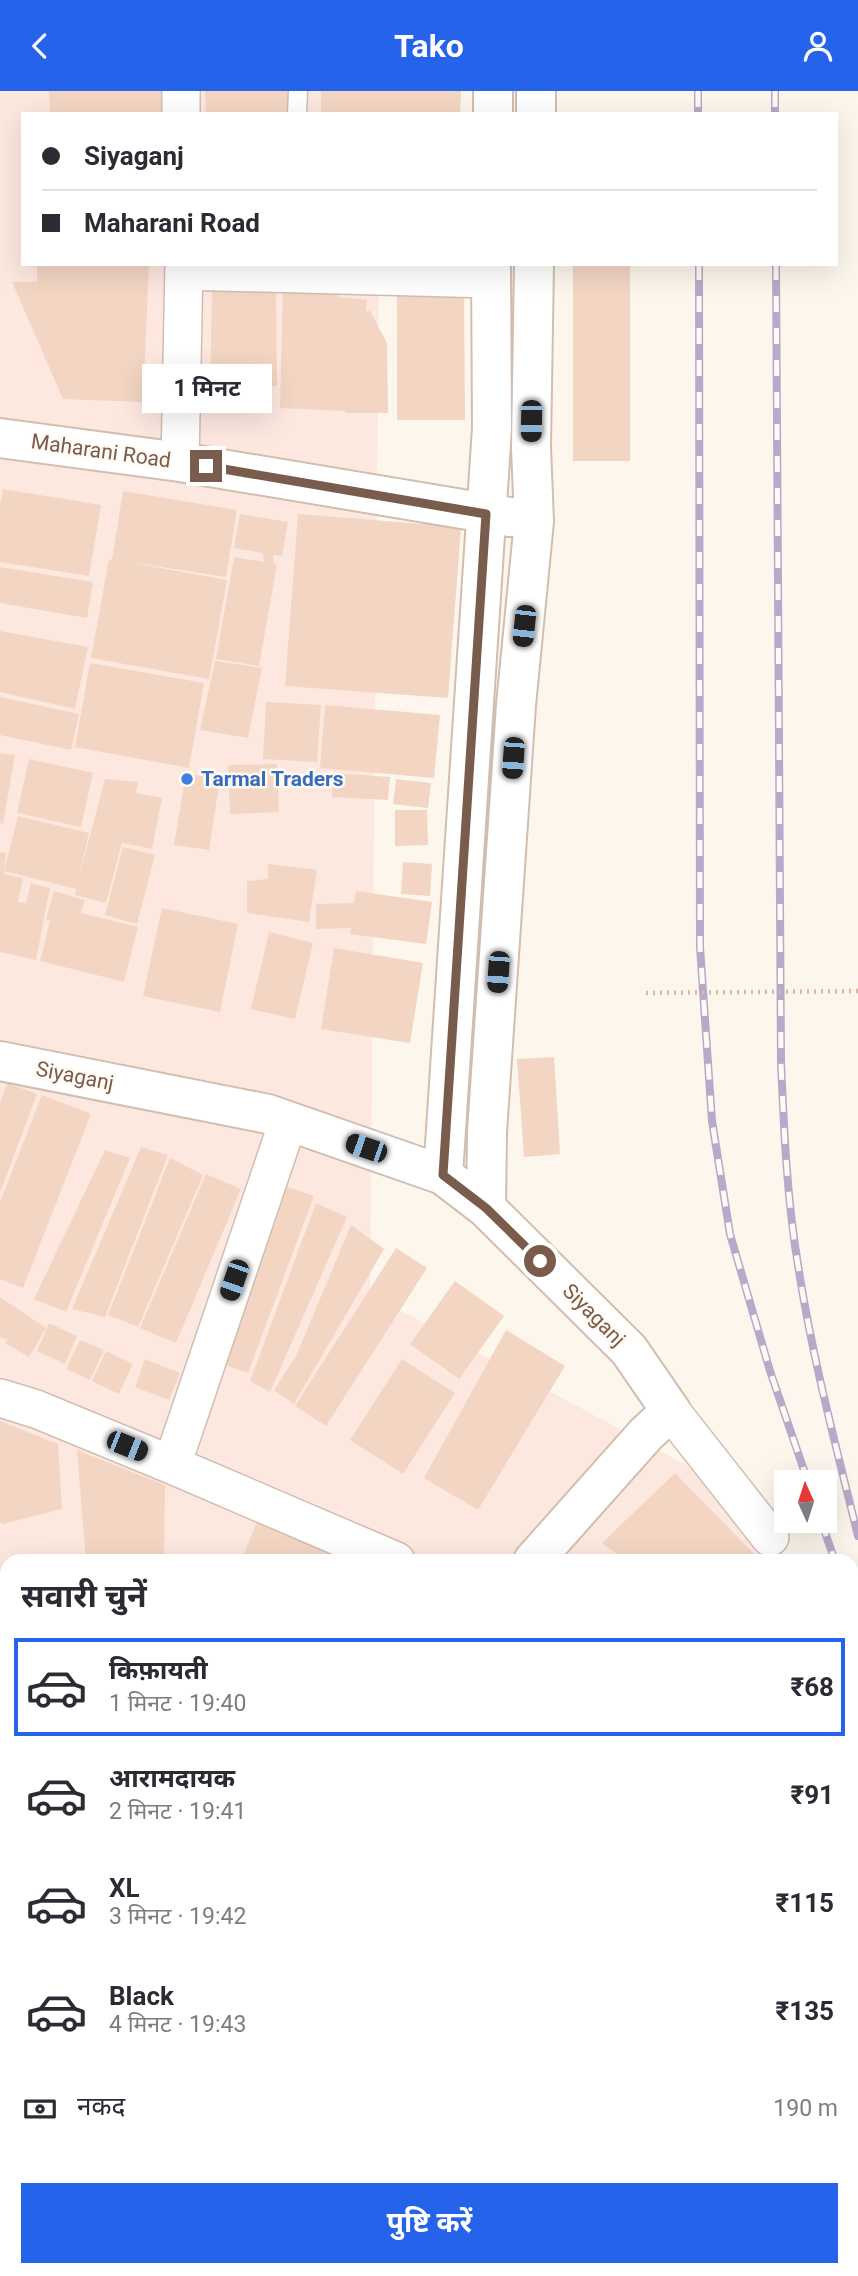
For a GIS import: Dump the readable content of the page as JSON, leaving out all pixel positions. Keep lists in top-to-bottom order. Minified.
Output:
{"streets":{"street":["Maharani Road","Siyaganj"]},"places":["Tarmal Traders"],"north":"top","page":{"header":"Tako","banner":["Siyaganj","Maharani Road"],"bubble":"1 मिनट","heading":"सवारी चुनें","list":[{"name":"किफ़ायती","note":"1 मिनट · 19:40","value":"₹68"},{"name":"आरामदायक","note":"2 मिनट · 19:41","value":"₹91"},{"name":"XL","note":"3 मिनट · 19:42","value":"₹115"},{"name":"Black","note":"4 मिनट · 19:43","value":"₹135"}],"pay":["नकद","190 m"],"buttons":"पुष्टि करें"}}
